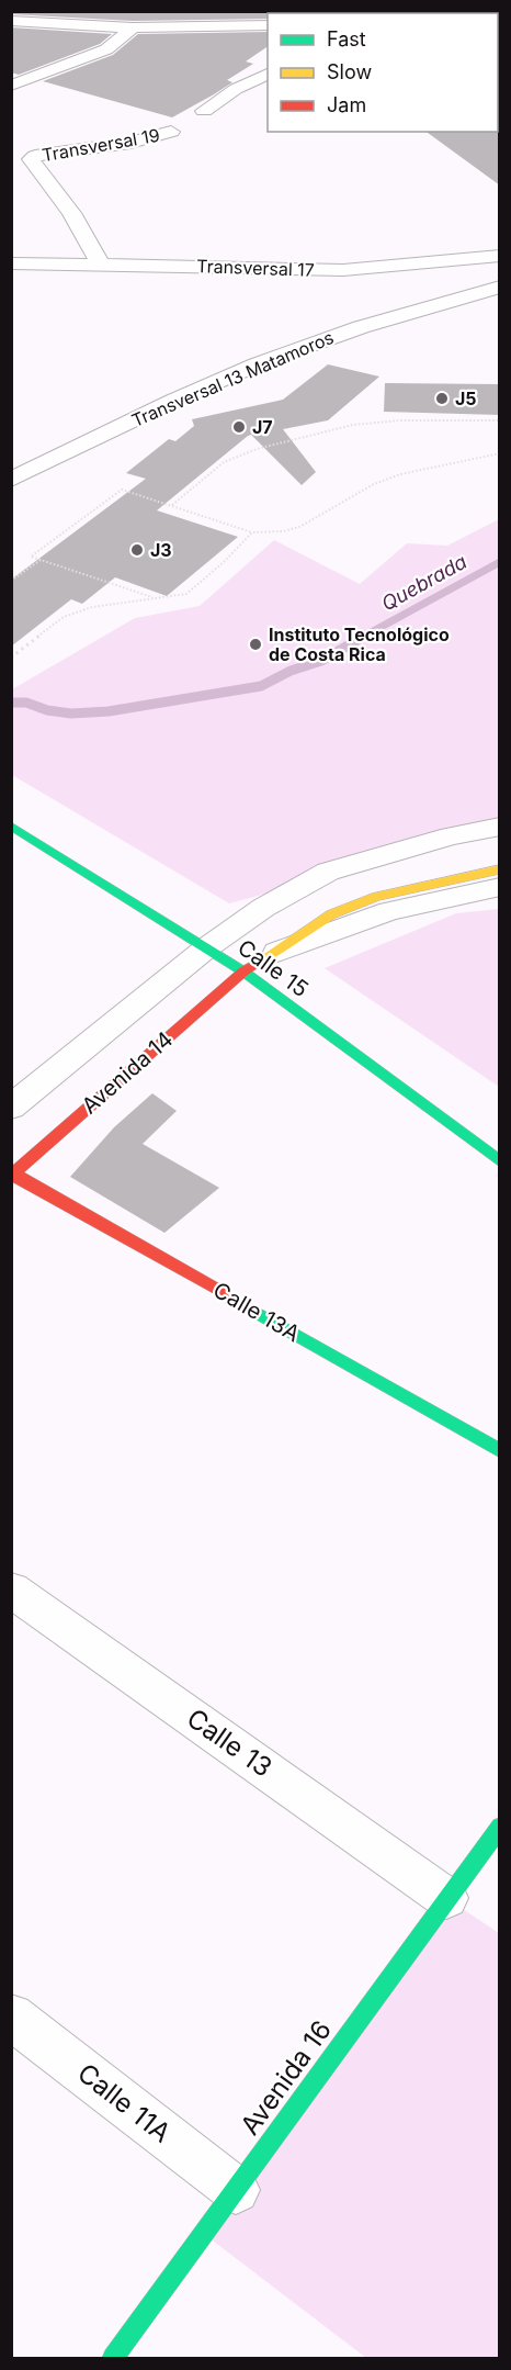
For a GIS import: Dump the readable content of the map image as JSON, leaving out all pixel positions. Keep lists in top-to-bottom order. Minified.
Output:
{"streets":{"street":["Transversal 19","Transversal 17","Transversal 13 Matamoros","Calle 15","Avenida 14","Calle 13A","Calle 13","Avenida 16","Calle 11A"]},"crossings":[["Transversal 19","Transversal 17"],["Calle 15","Avenida 14"],["Avenida 14","Calle 13A"],["Calle 13","Avenida 16"],["Avenida 16","Calle 11A"]],"water":["Quebrada"],"places":["J5","J7","J3","Instituto Tecnológico de Costa Rica"],"legend":["Fast","Slow","Jam"]}
